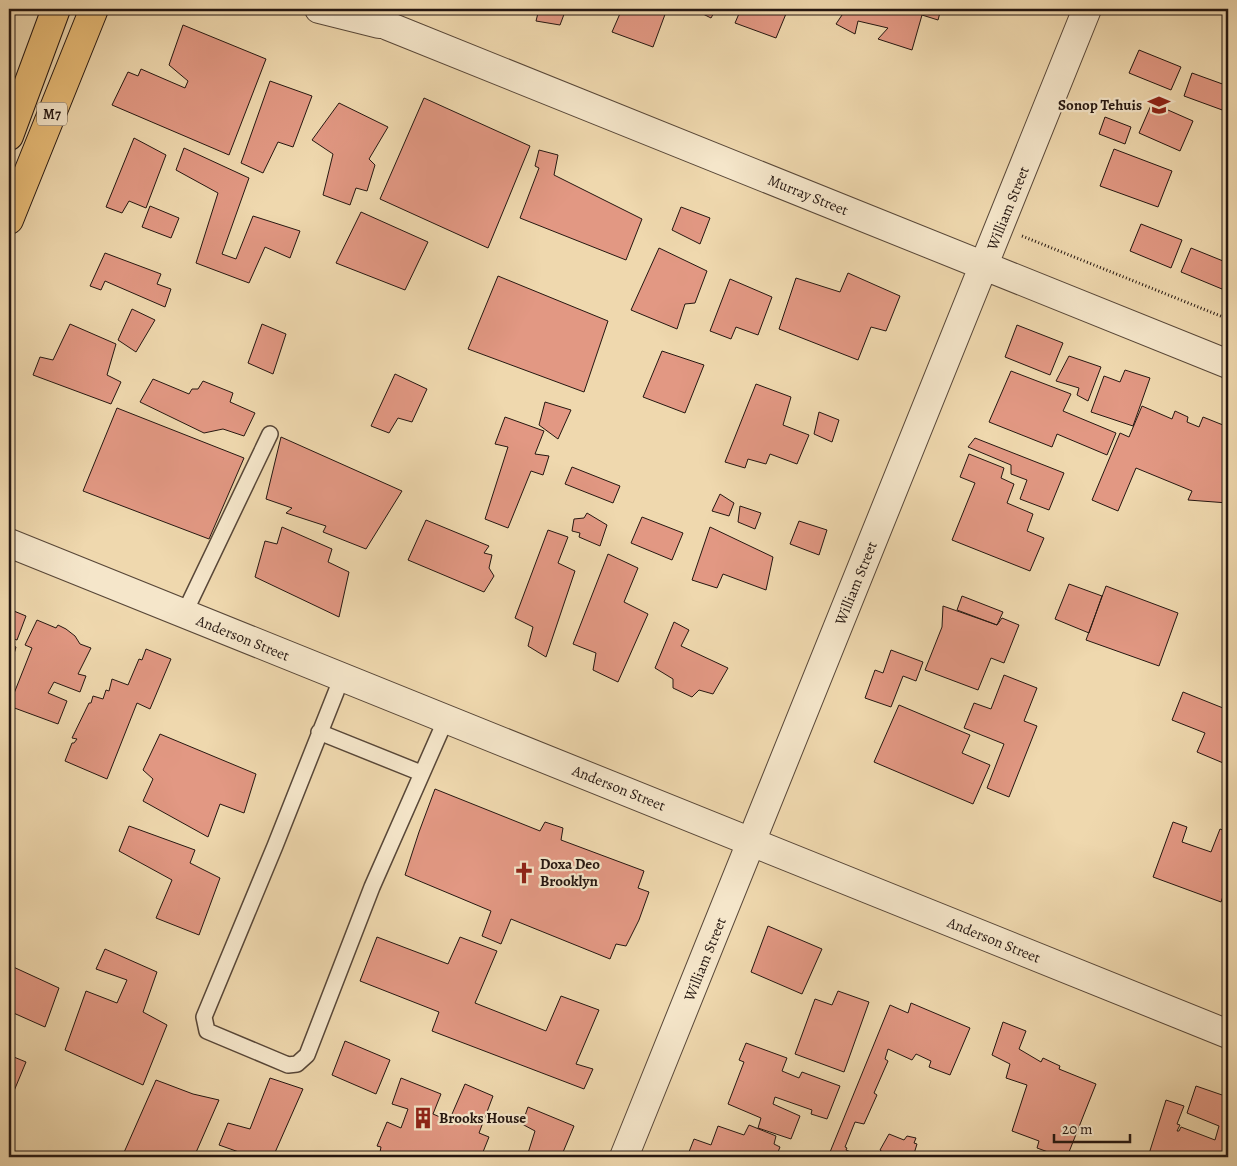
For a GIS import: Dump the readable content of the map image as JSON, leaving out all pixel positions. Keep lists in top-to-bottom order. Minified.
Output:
{"streets":{"main road":["M7"],"street":["Murray Street","William Street","Anderson Street"]},"crossings":[["Murray Street","William Street"],["William Street","Anderson Street"]],"places":{"school or university":["Sonop Tehuis"],"church":["Doxa Deo Brooklyn"],"building":["Brooks House"]},"scale_bar":"20 m"}
